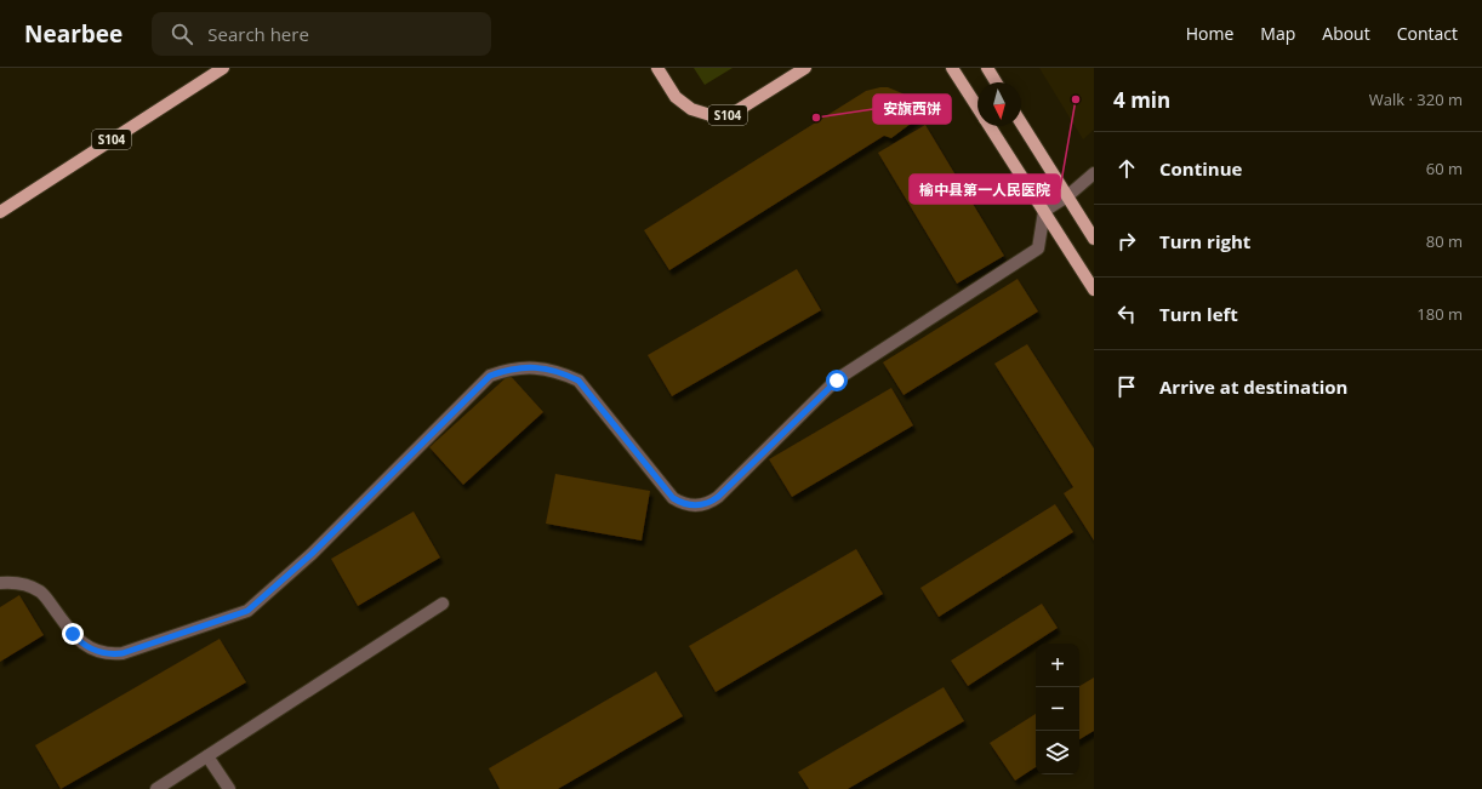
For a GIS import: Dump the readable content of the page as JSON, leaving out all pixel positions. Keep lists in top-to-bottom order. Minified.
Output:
{"streets":{"main road":["S104"]},"places":["榆中县第一人民医院","安旗西饼"],"north":"bottom","page":{"header":"Nearbee","search":"Search here","nav":["Home","Map","About","Contact"],"heading":["4 min","Walk · 320 m"],"list":[["Continue","60 m"],["Turn right","80 m"],["Turn left","180 m"],"Arrive at destination"],"map_buttons":["+","−"]}}
